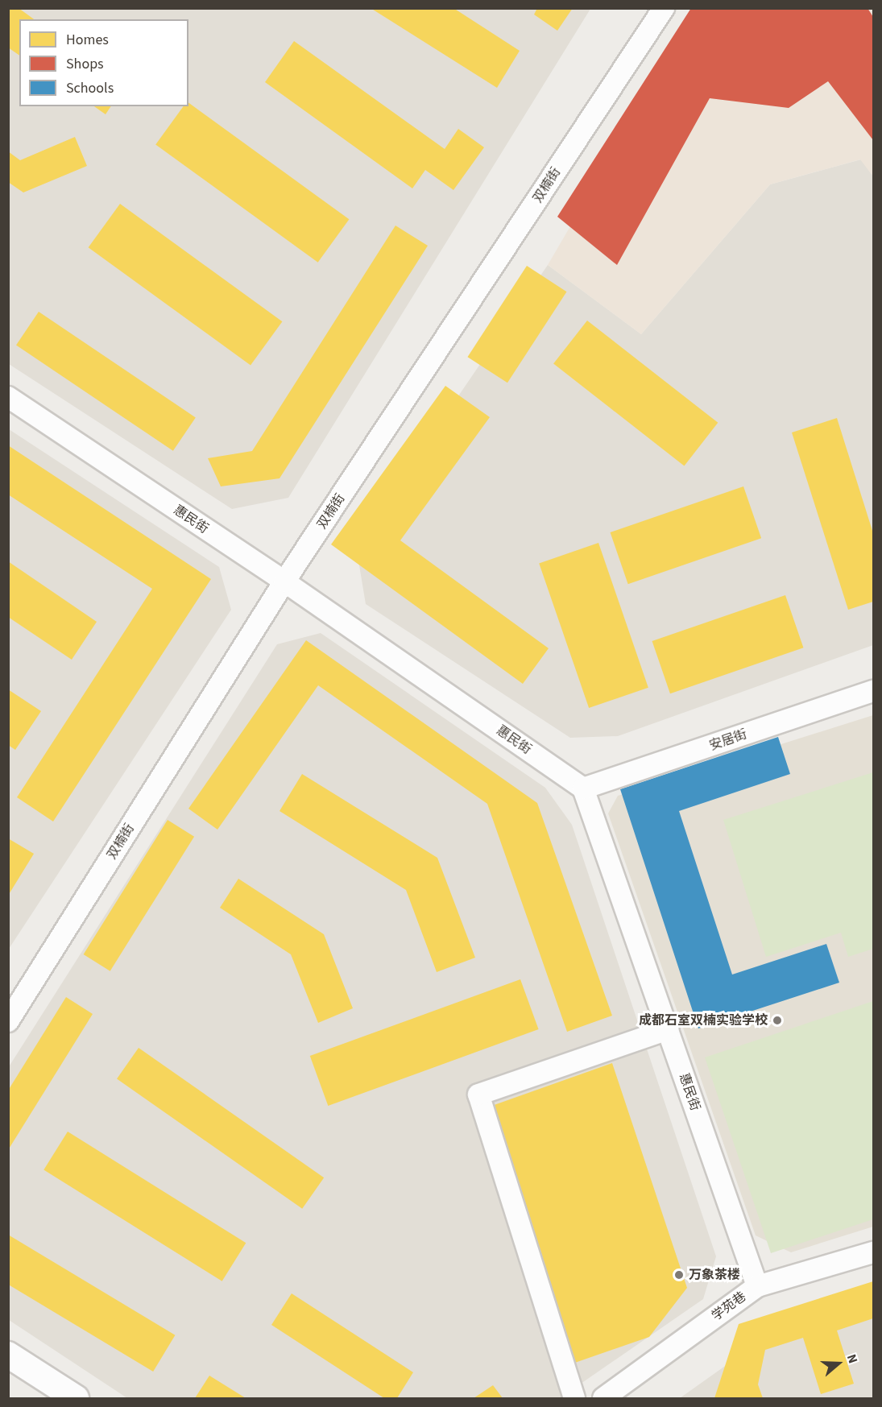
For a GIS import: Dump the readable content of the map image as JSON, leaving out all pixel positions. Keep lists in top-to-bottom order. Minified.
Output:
{"streets":{"street":["双楠街","惠民街","安居街","学苑巷"]},"crossings":[["双楠街","惠民街"],["惠民街","安居街"],["惠民街","学苑巷"]],"places":["成都石室双楠实验学校","万象茶楼"],"legend":["Homes","Shops","Schools"],"north":"right"}
